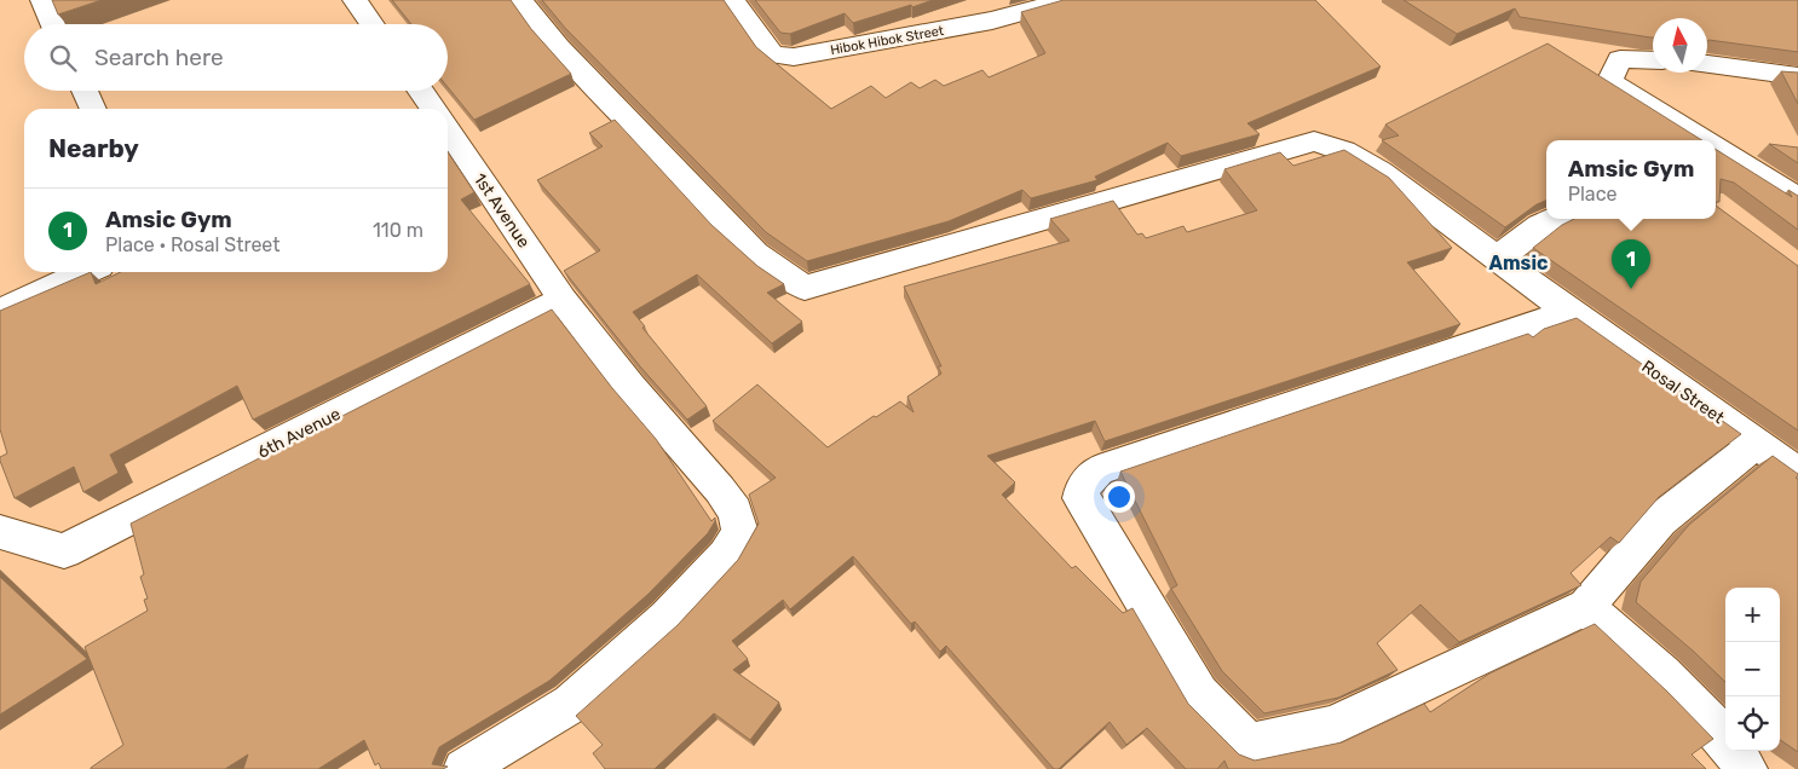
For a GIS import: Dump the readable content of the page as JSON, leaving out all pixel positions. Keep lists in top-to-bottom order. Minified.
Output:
{"streets":{"street":["Hibok Hibok Street","1st Avenue","Rosal Street","6th Avenue"]},"crossings":[["1st Avenue","6th Avenue"]],"districts":["Amsic"],"north":"top","page":{"search":"Search here","heading":"Nearby","popup":["Amsic Gym","Place"],"list":[{"mark":"1","name":"Amsic Gym","note":"Place · Rosal Street","value":"110 m"}],"pins":"1","map_buttons":["+","−"]}}
